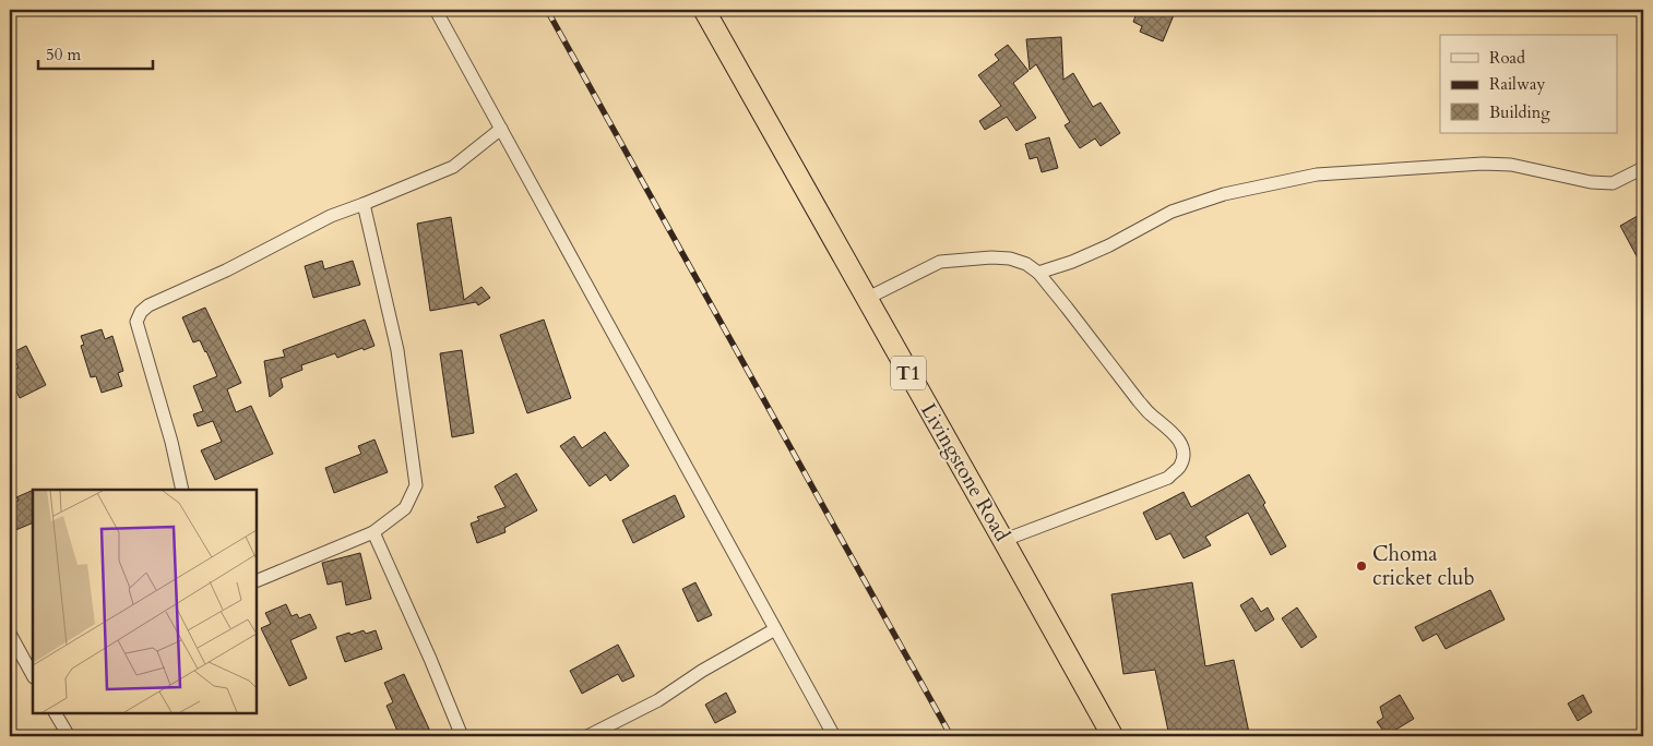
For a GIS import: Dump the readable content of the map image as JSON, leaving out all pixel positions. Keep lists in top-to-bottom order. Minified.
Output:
{"streets":{"highway":["T1","Livingstone Road"]},"places":["Choma cricket club"],"legend":["Road","Railway","Building"],"scale_bar":"50 m"}
